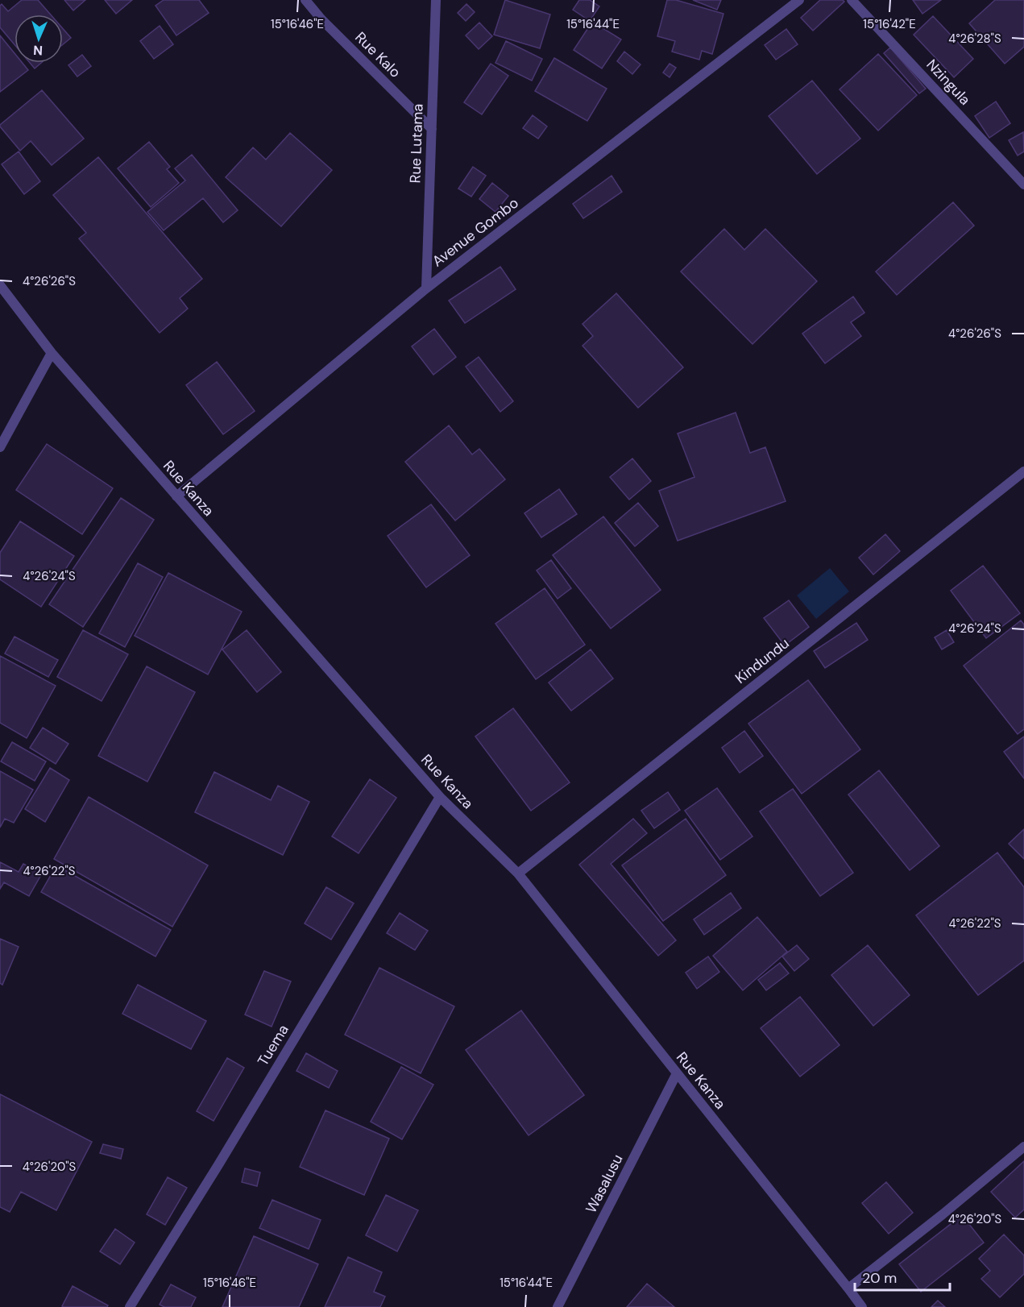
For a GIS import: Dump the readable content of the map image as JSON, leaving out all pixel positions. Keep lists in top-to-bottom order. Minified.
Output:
{"streets":{"street":["Rue Kalo","Nzingula","Rue Lutama","Avenue Gombo","Rue Kanza","Kindundu","Tuema","Wasalusu"]},"crossings":[["Rue Kalo","Rue Lutama"],["Rue Lutama","Avenue Gombo"],["Avenue Gombo","Rue Kanza"],["Rue Kanza","Kindundu"],["Rue Kanza","Tuema"],["Rue Kanza","Wasalusu"]],"scale_bar":"20 m","north":"bottom","coordinates":["15°16'46\"E","15°16'44\"E","15°16'42\"E","4°26'28\"S","4°26'26\"S","4°26'24\"S","4°26'22\"S","4°26'20\"S"]}
